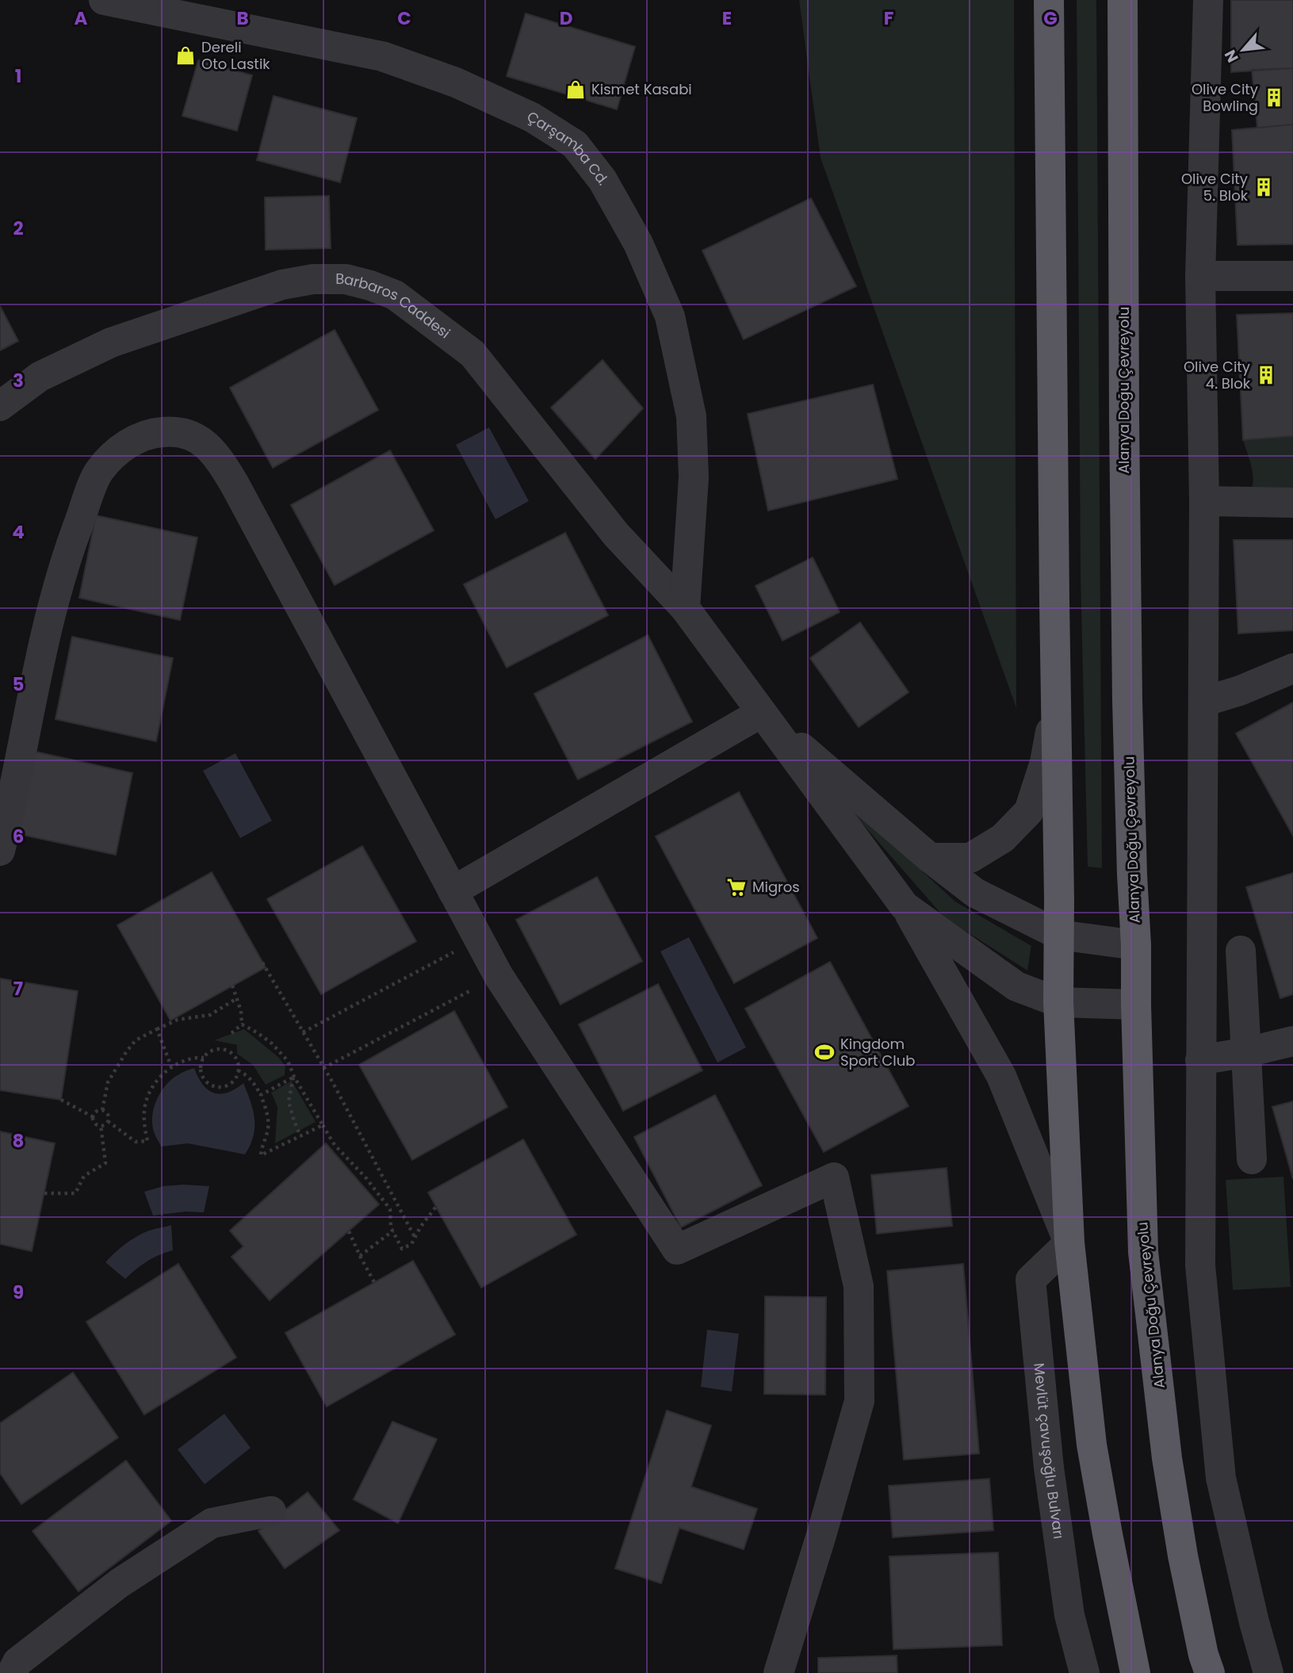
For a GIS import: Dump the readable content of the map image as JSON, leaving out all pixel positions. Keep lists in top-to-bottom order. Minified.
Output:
{"streets":{"highway":["Alanya Doğu Çevreyolu"],"street":["Çarşamba Cd.","Barbaros Caddesi","Mevlüt çavuşoğlu Bulvarı"]},"crossings":[["Çarşamba Cd.","Barbaros Caddesi"]],"places":{"shop":["Dereli Oto Lastik","Kismet Kasabi"],"building":["Olive City Bowling","Olive City 5. Blok","Olive City 4. Blok"],"supermarket":["Migros"],"sports":["Kingdom Sport Club"]},"north":"bottom left","grid":{"columns":["A","B","C","D","E","F","G"],"rows":["1","2","3","4","5","6","7","8","9"]}}
